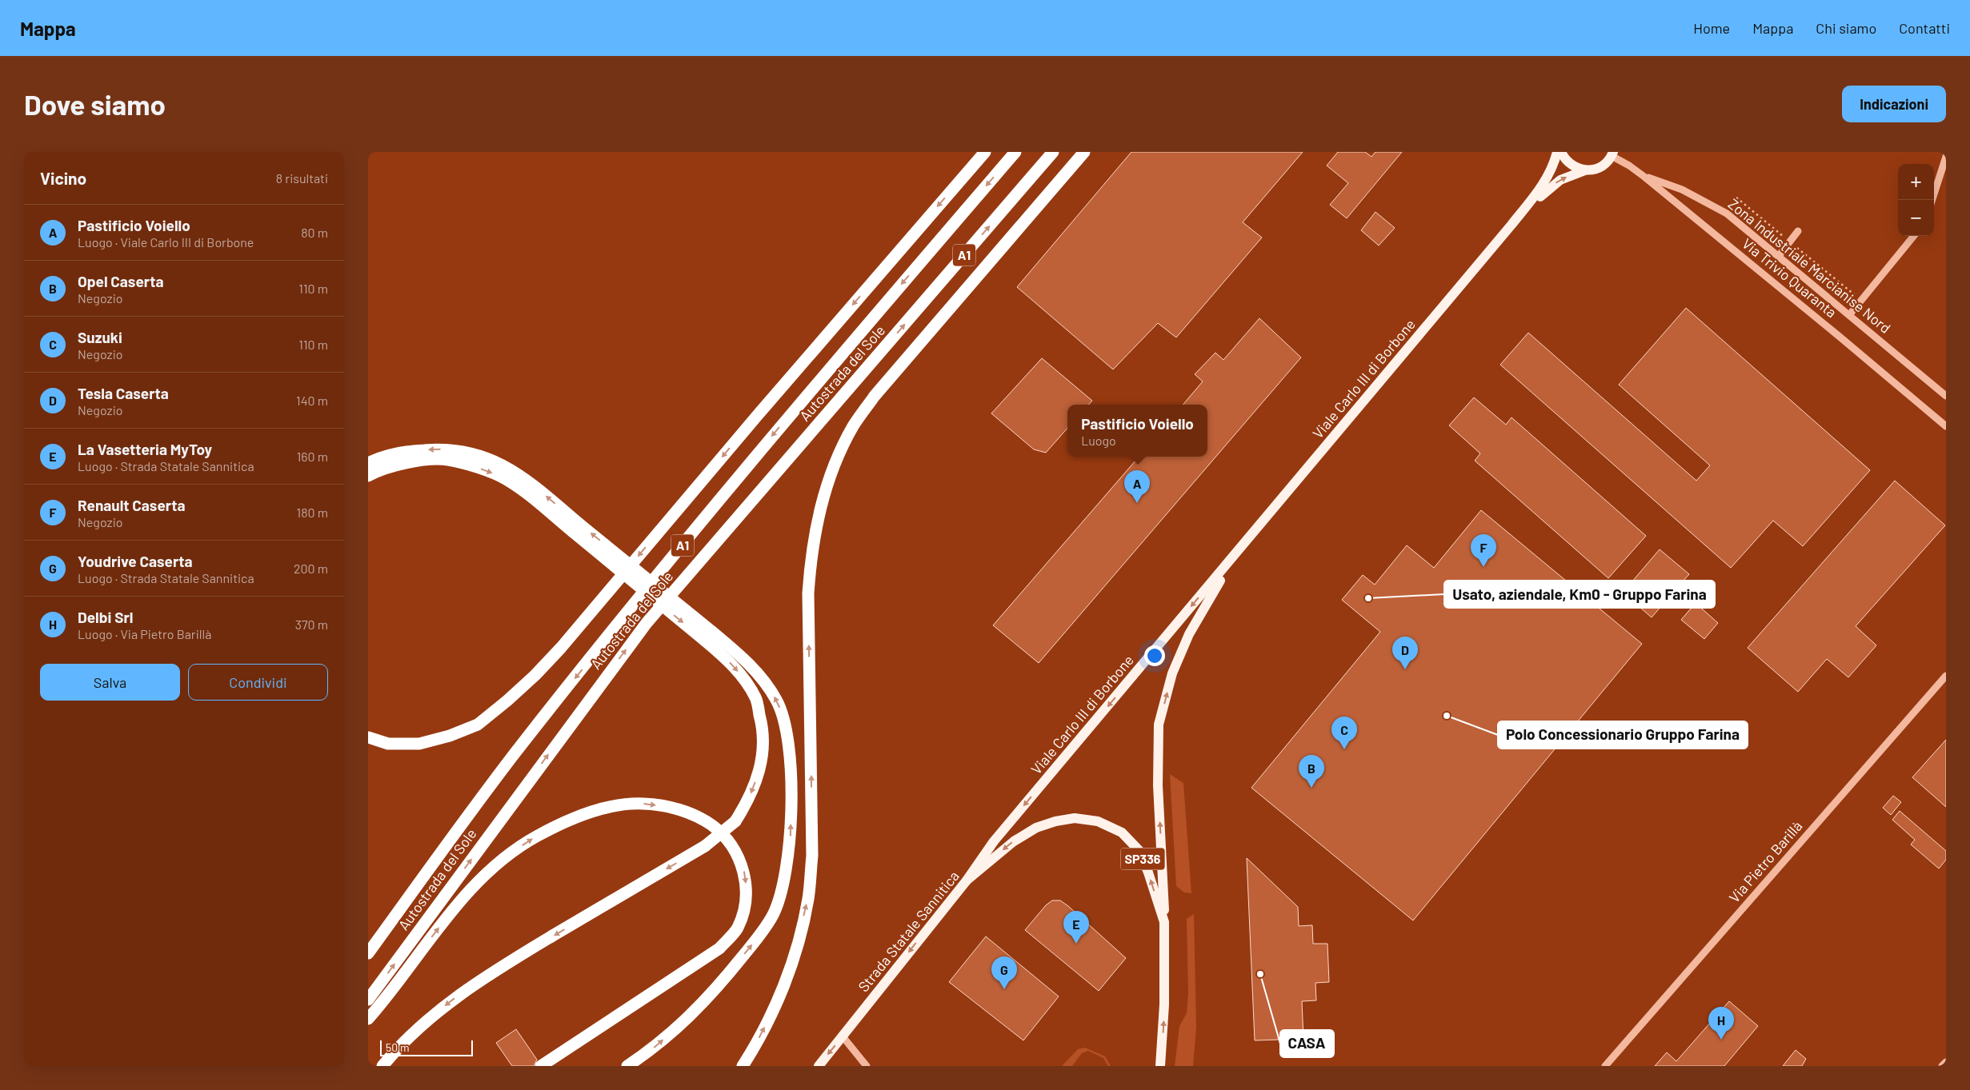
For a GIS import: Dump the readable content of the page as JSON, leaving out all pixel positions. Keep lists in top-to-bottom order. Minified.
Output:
{"streets":{"highway":["A1","Autostrada del Sole"],"main road":["Viale Carlo III di Borbone","SP336","Strada Statale Sannitica"],"street":["Zona Industriale Marcianise Nord","Via Trivio Quaranta","Via Pietro Barillà"]},"crossings":[["Zona Industriale Marcianise Nord","Via Trivio Quaranta"],["Via Trivio Quaranta","Viale Carlo III di Borbone"],["Viale Carlo III di Borbone","Strada Statale Sannitica"]],"places":["Usato, aziendale, Km0 - Gruppo Farina","Polo Concessionario Gruppo Farina","CASA"],"scale_bar":"50 m","page":{"header":"Mappa","nav":["Home","Mappa","Chi siamo","Contatti"],"buttons":["Indicazioni",["Salva","Condividi"]],"title":"Dove siamo","heading":["Vicino","8 risultati"],"map_buttons":["+","−"],"list":[{"mark":"A","name":"Pastificio Voiello","note":"Luogo · Viale Carlo III di Borbone","value":"80 m"},{"mark":"B","name":"Opel Caserta","note":"Negozio","value":"110 m"},{"mark":"C","name":"Suzuki","note":"Negozio","value":"110 m"},{"mark":"D","name":"Tesla Caserta","note":"Negozio","value":"140 m"},{"mark":"E","name":"La Vasetteria MyToy","note":"Luogo · Strada Statale Sannitica","value":"160 m"},{"mark":"F","name":"Renault Caserta","note":"Negozio","value":"180 m"},{"mark":"G","name":"Youdrive Caserta","note":"Luogo · Strada Statale Sannitica","value":"200 m"},{"mark":"H","name":"Delbi Srl","note":"Luogo · Via Pietro Barillà","value":"370 m"}],"popup":["Pastificio Voiello","Luogo"],"pins":["A","F","D","C","B","E","G","H"],"scale":"50 m"}}
